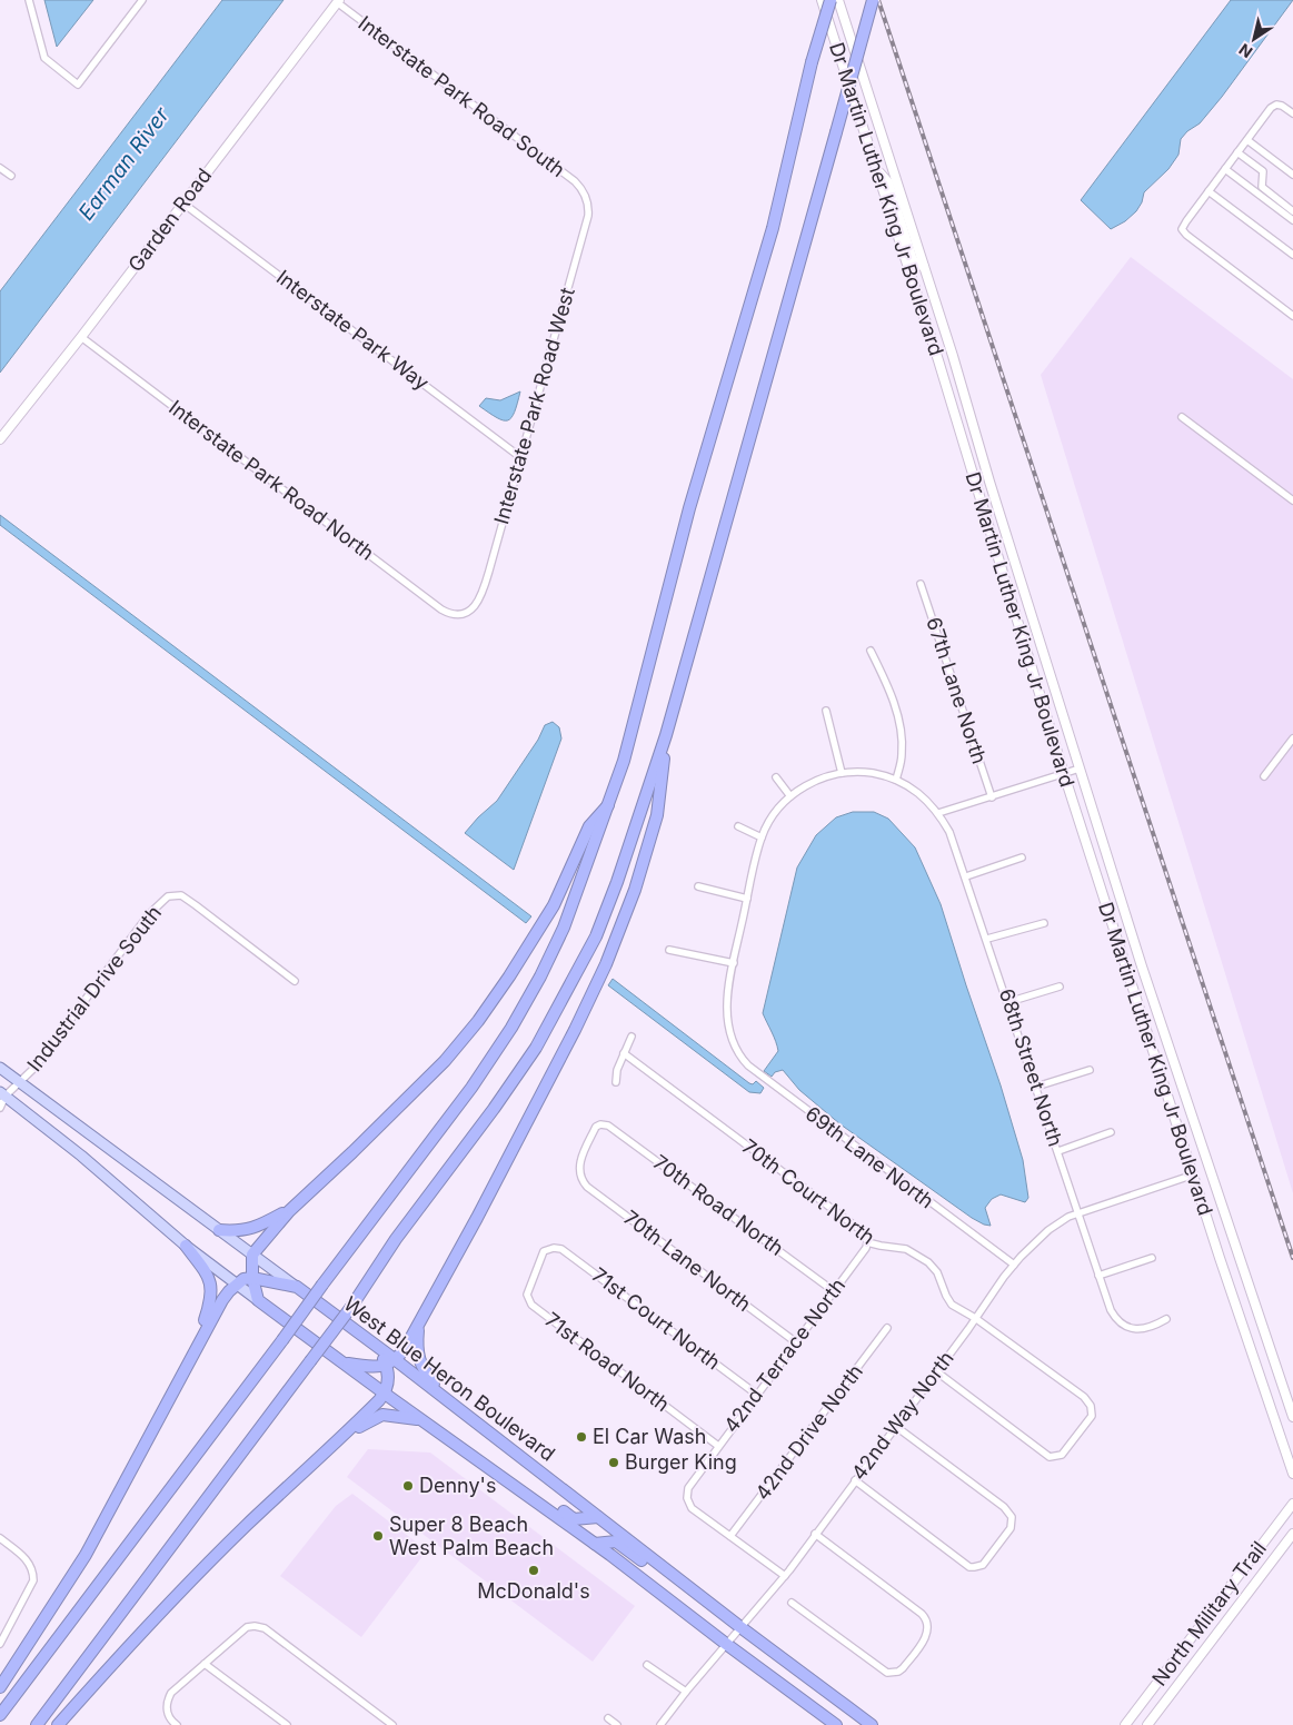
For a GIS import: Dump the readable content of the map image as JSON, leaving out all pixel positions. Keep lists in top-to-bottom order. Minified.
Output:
{"streets":{"highway":["West Blue Heron Boulevard"],"main road":["Dr Martin Luther King Jr Boulevard","Garden Road","North Military Trail"],"street":["Interstate Park Road South","Interstate Park Way","Interstate Park Road West","Interstate Park Road North","67th Lane North","Industrial Drive South","68th Street North","69th Lane North","70th Court North","70th Road North","70th Lane North","71st Court North","42nd Terrace North","71st Road North","42nd Way North","42nd Drive North"]},"crossings":[["Interstate Park Road South","Garden Road"],["Interstate Park Road South","Interstate Park Road West"],["Dr Martin Luther King Jr Boulevard","42nd Way North"],["Garden Road","Interstate Park Way"],["Garden Road","Interstate Park Road North"],["Interstate Park Way","Interstate Park Road West"],["Interstate Park Road West","Interstate Park Road North"],["Industrial Drive South","West Blue Heron Boulevard"],["68th Street North","69th Lane North"],["68th Street North","42nd Way North"],["69th Lane North","42nd Way North"],["70th Court North","42nd Terrace North"],["70th Court North","42nd Way North"],["70th Road North","70th Lane North"],["70th Road North","42nd Terrace North"],["70th Lane North","42nd Terrace North"],["71st Court North","42nd Terrace North"],["71st Court North","71st Road North"],["42nd Terrace North","71st Road North"],["42nd Terrace North","42nd Drive North"],["West Blue Heron Boulevard","42nd Way North"]],"water":["Earman River"],"places":["El Car Wash","Burger King","Denny's","Super 8 Beach West Palm Beach","McDonald's"],"north":"bottom left"}
